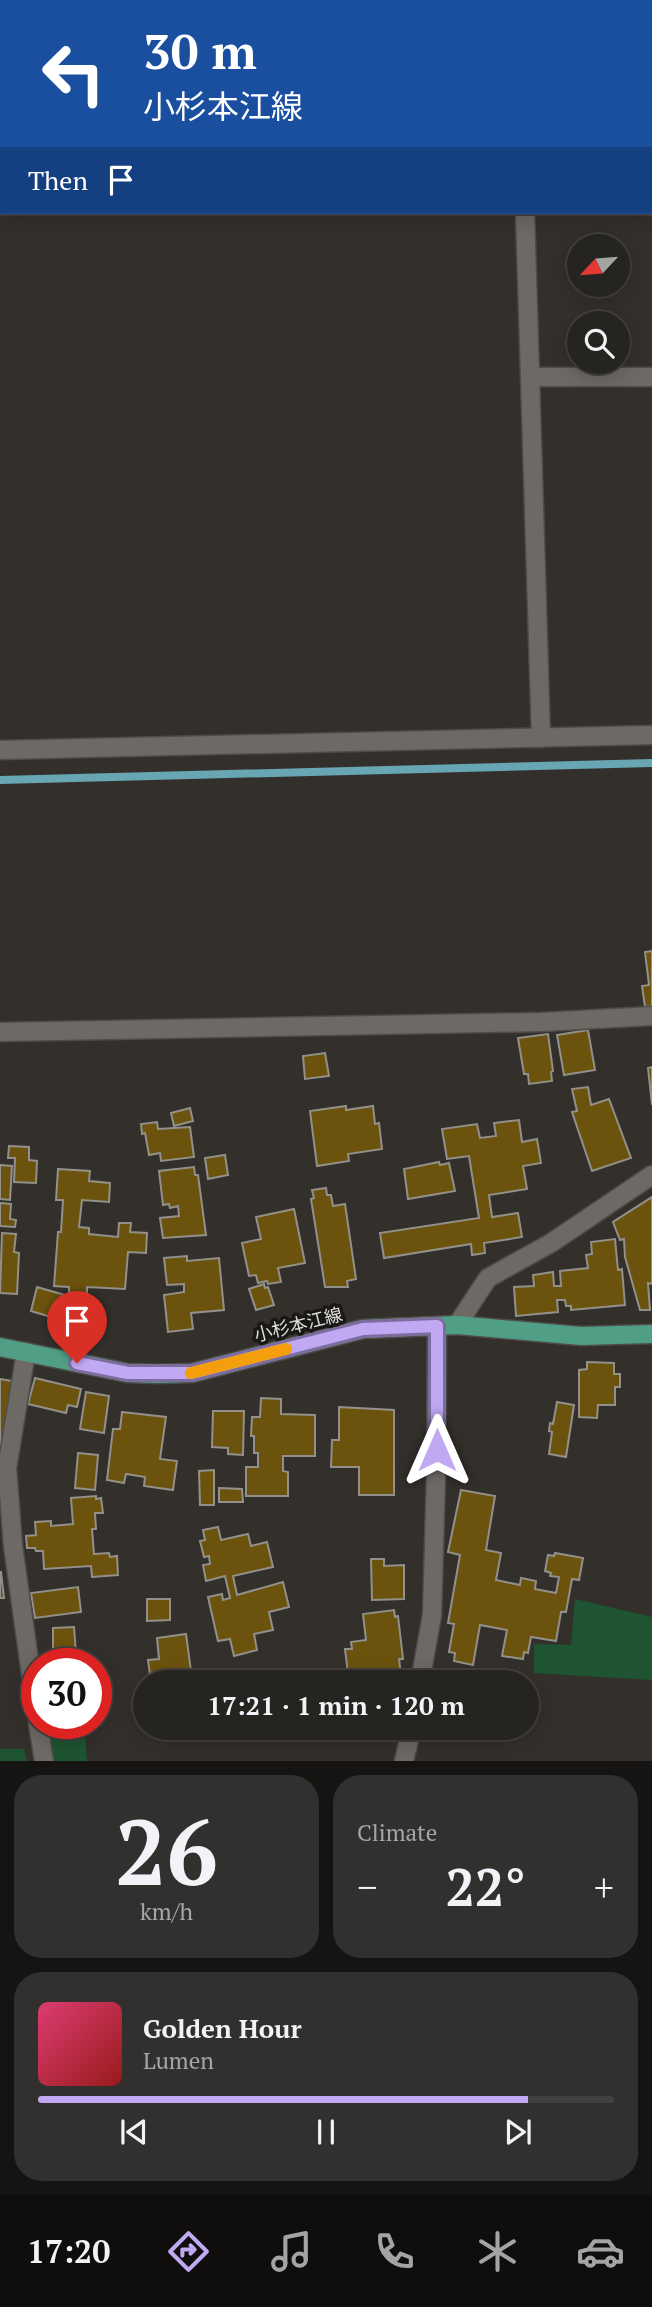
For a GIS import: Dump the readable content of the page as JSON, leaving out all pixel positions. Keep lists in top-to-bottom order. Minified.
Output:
{"streets":{"main road":["小杉本江線"]},"north":"bottom left","page":{"turn":["30 m","小杉本江線"],"then":"Then","limit":"30","trip":"17:21 · 1 min · 120 m","tile":[["26","km/h"],"Climate"],"heat":["−","22°","+"],"song":["Golden Hour","Lumen"],"tabs":"17:20"}}
